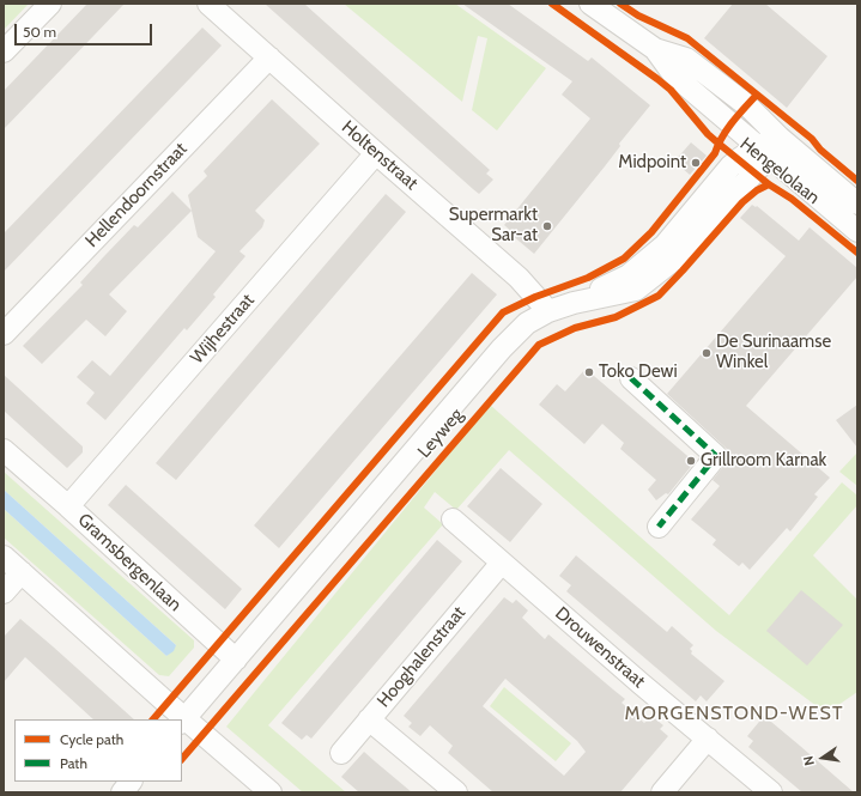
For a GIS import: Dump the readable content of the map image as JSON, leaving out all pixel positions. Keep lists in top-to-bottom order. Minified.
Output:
{"streets":{"street":["Holtenstraat","Hengelolaan","Hellendoornstraat","Wijhestraat","Leyweg","Gramsbergenlaan","Drouwenstraat","Hooghalenstraat"]},"crossings":[["Holtenstraat","Hellendoornstraat"],["Holtenstraat","Wijhestraat"],["Holtenstraat","Leyweg"],["Hengelolaan","Leyweg"],["Wijhestraat","Gramsbergenlaan"],["Leyweg","Gramsbergenlaan"],["Drouwenstraat","Hooghalenstraat"]],"districts":["MORGENSTOND-WEST"],"places":["Midpoint","Supermarkt Sar-at","De Surinaamse Winkel","Toko Dewi","Grillroom Karnak"],"legend":["Cycle path","Path"],"scale_bar":"50 m","north":"left"}
